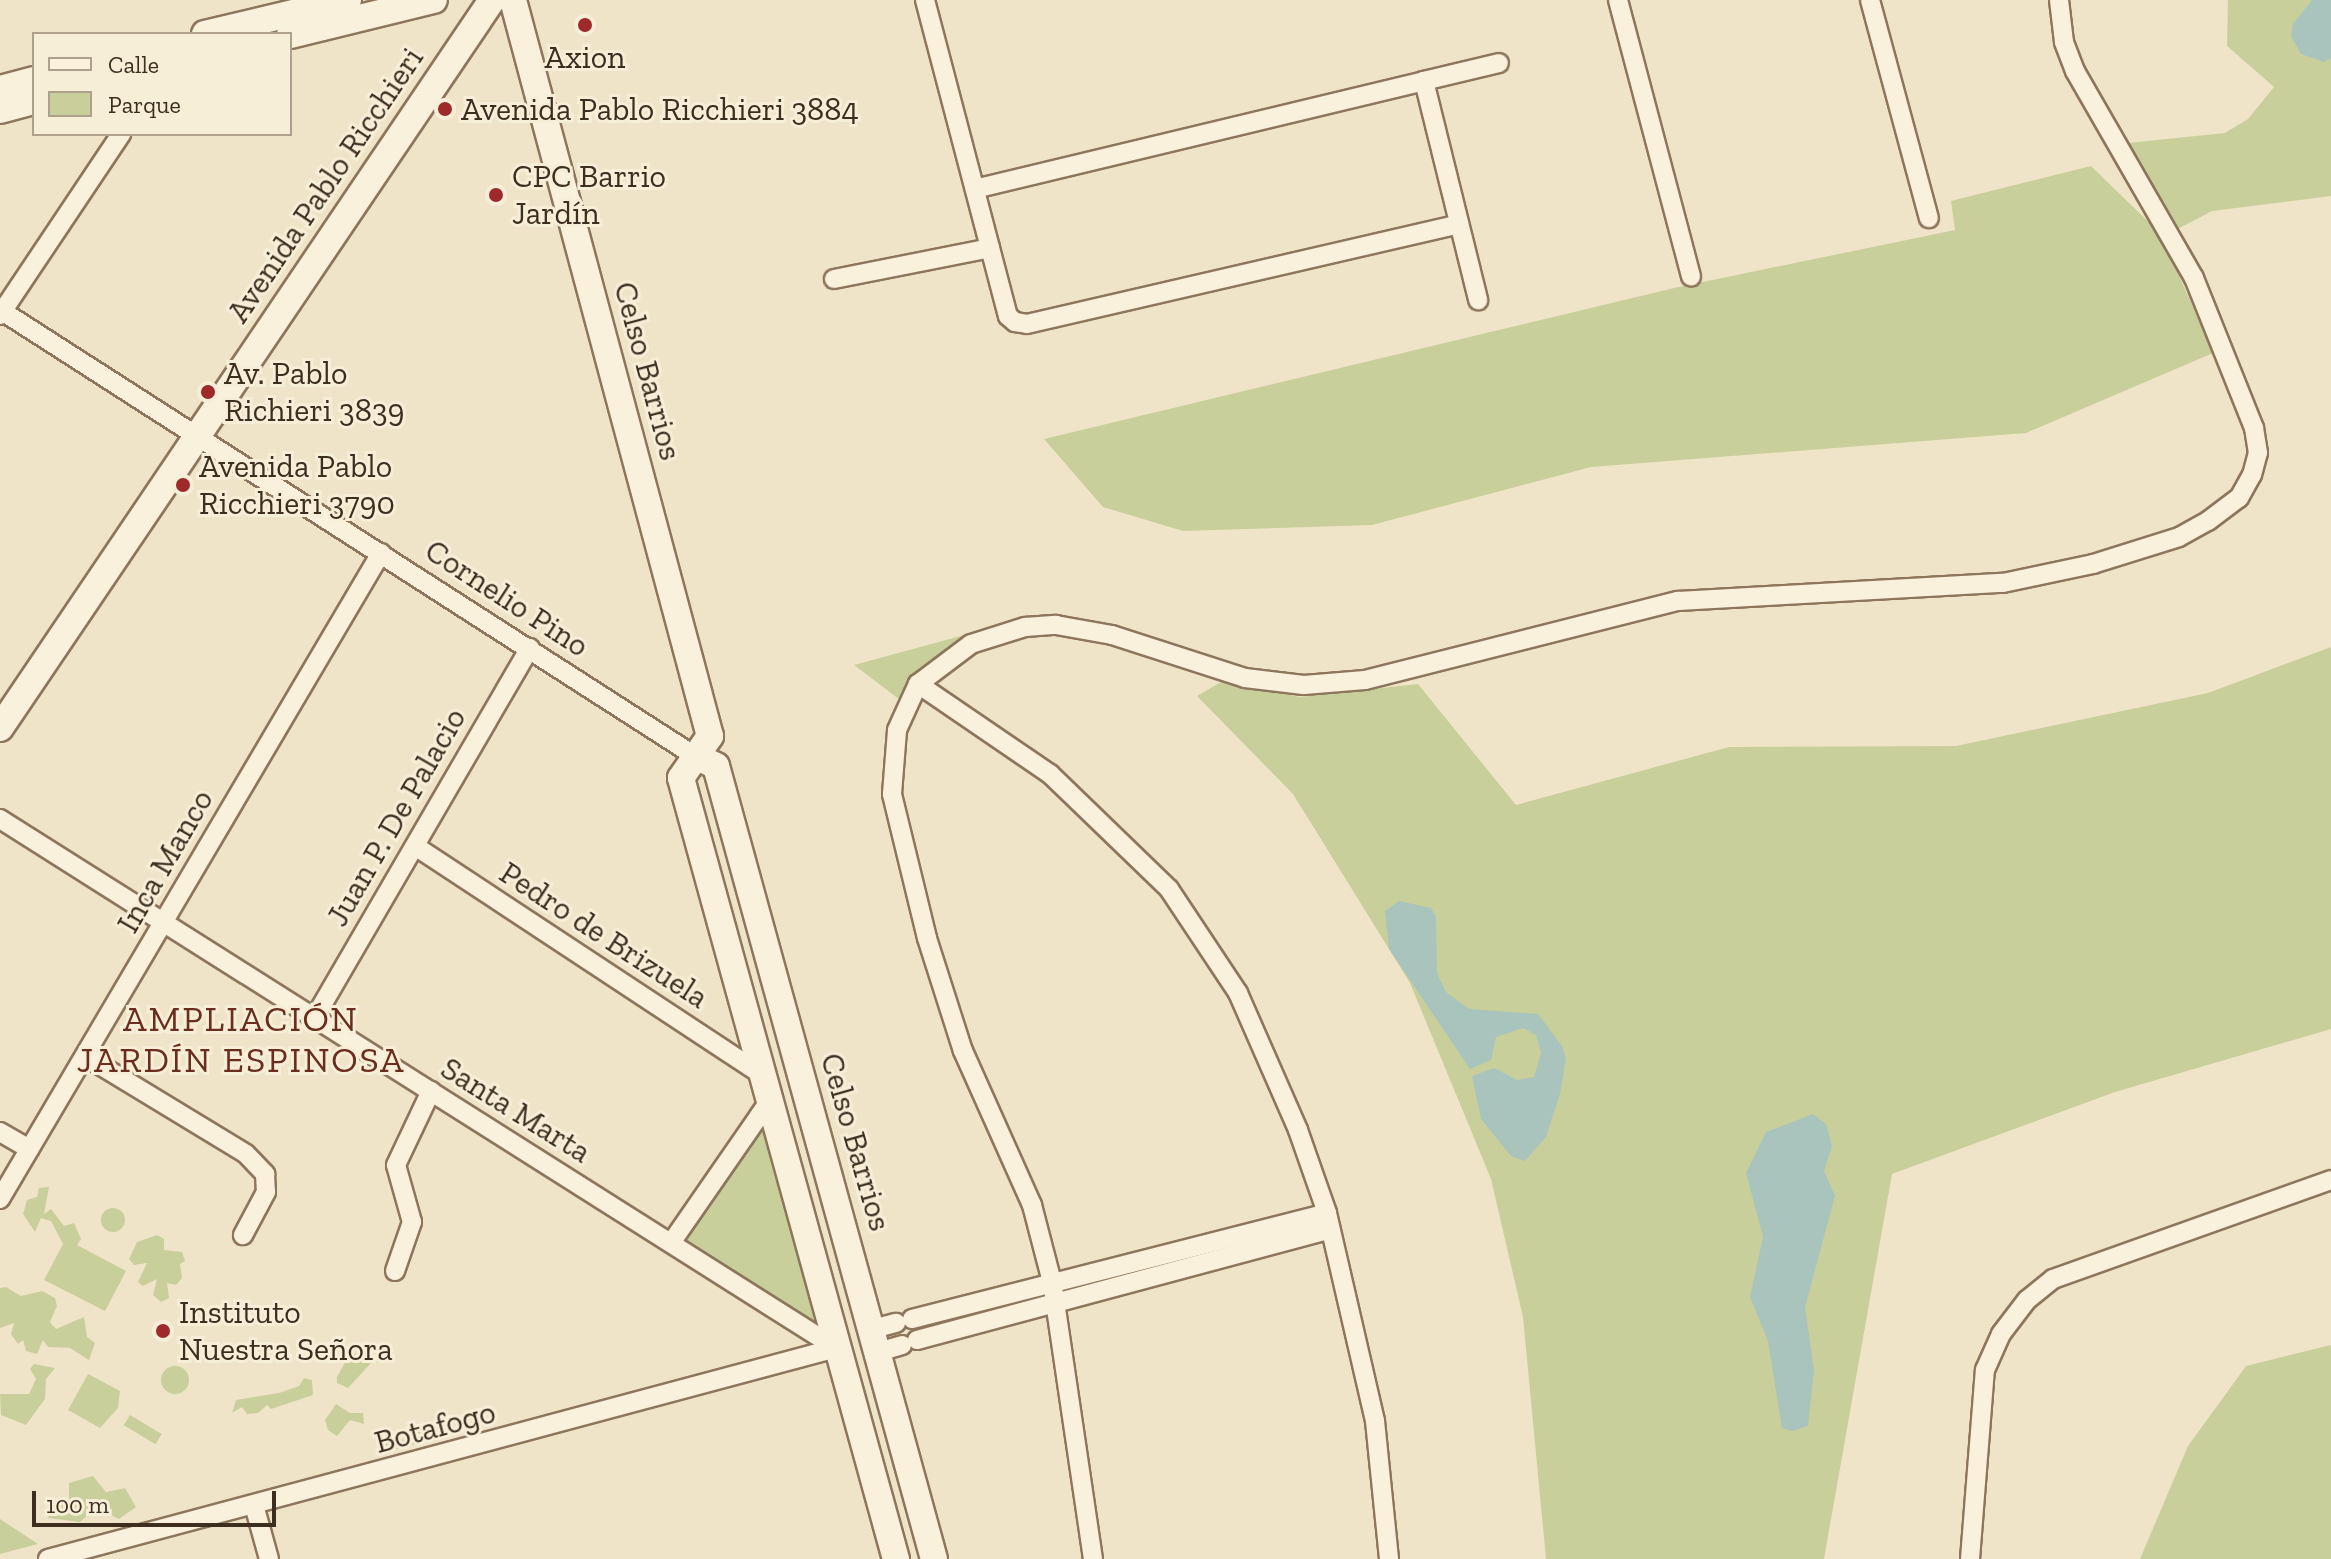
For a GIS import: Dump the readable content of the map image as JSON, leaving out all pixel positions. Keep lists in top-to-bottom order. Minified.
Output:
{"streets":{"main road":["Avenida Pablo Ricchieri","Celso Barrios"],"street":["Cornelio Pino","Juan P. De Palacio","Inca Manco","Pedro de Brizuela","Santa Marta","Botafogo"]},"crossings":[["Avenida Pablo Ricchieri","Cornelio Pino"],["Celso Barrios","Cornelio Pino"],["Celso Barrios","Pedro de Brizuela"],["Celso Barrios","Santa Marta"],["Celso Barrios","Botafogo"],["Cornelio Pino","Juan P. De Palacio"],["Cornelio Pino","Inca Manco"],["Juan P. De Palacio","Pedro de Brizuela"],["Juan P. De Palacio","Santa Marta"],["Inca Manco","Santa Marta"],["Santa Marta","Botafogo"]],"districts":["AMPLIACIÓN JARDÍN ESPINOSA"],"places":["Axion","Avenida Pablo Ricchieri 3884","CPC Barrio Jardín","Av. Pablo Richieri 3839","Avenida Pablo Ricchieri 3790","Instituto Nuestra Señora"],"legend":["Calle","Parque"],"scale_bar":"100 m"}
